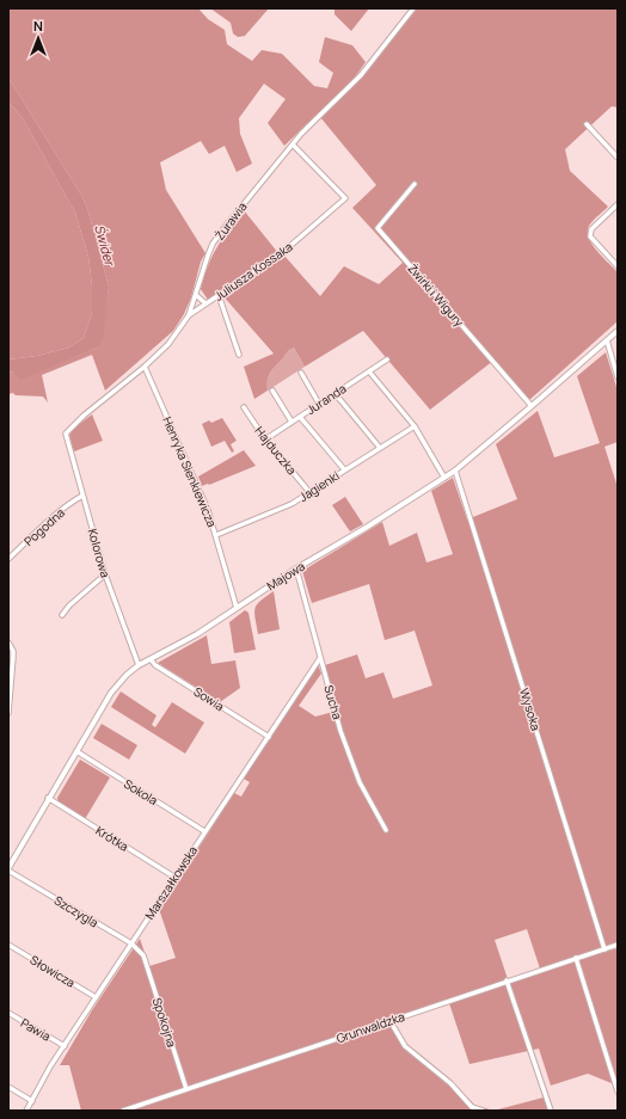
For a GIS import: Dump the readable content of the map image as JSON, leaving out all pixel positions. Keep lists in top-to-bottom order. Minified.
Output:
{"streets":{"street":["Żurawia","Juliusza Kossaka","Żwirki i Wigury","Juranda","Hajduczka","Henryka Sienkiewicza","Jagienki","Pogodna","Kolorowa","Majowa","Sowia","Sucha","Wysoka","Sokola","Krótka","Marszałkowska","Szczygla","Słowicza","Spokojna","Grunwaldzka","Pawia"]},"crossings":[["Żurawia","Juliusza Kossaka"],["Żurawia","Henryka Sienkiewicza"],["Żurawia","Kolorowa"],["Żwirki i Wigury","Majowa"],["Juranda","Hajduczka"],["Hajduczka","Jagienki"],["Henryka Sienkiewicza","Jagienki"],["Henryka Sienkiewicza","Majowa"],["Pogodna","Kolorowa"],["Kolorowa","Majowa"],["Majowa","Sowia"],["Majowa","Sucha"],["Majowa","Wysoka"],["Majowa","Sokola"],["Majowa","Krótka"],["Majowa","Szczygla"],["Sowia","Marszałkowska"],["Sucha","Marszałkowska"],["Wysoka","Grunwaldzka"],["Sokola","Marszałkowska"],["Krótka","Marszałkowska"],["Marszałkowska","Szczygla"],["Marszałkowska","Słowicza"],["Marszałkowska","Pawia"],["Szczygla","Spokojna"],["Spokojna","Grunwaldzka"]],"water":["Świder"],"north":"top"}
